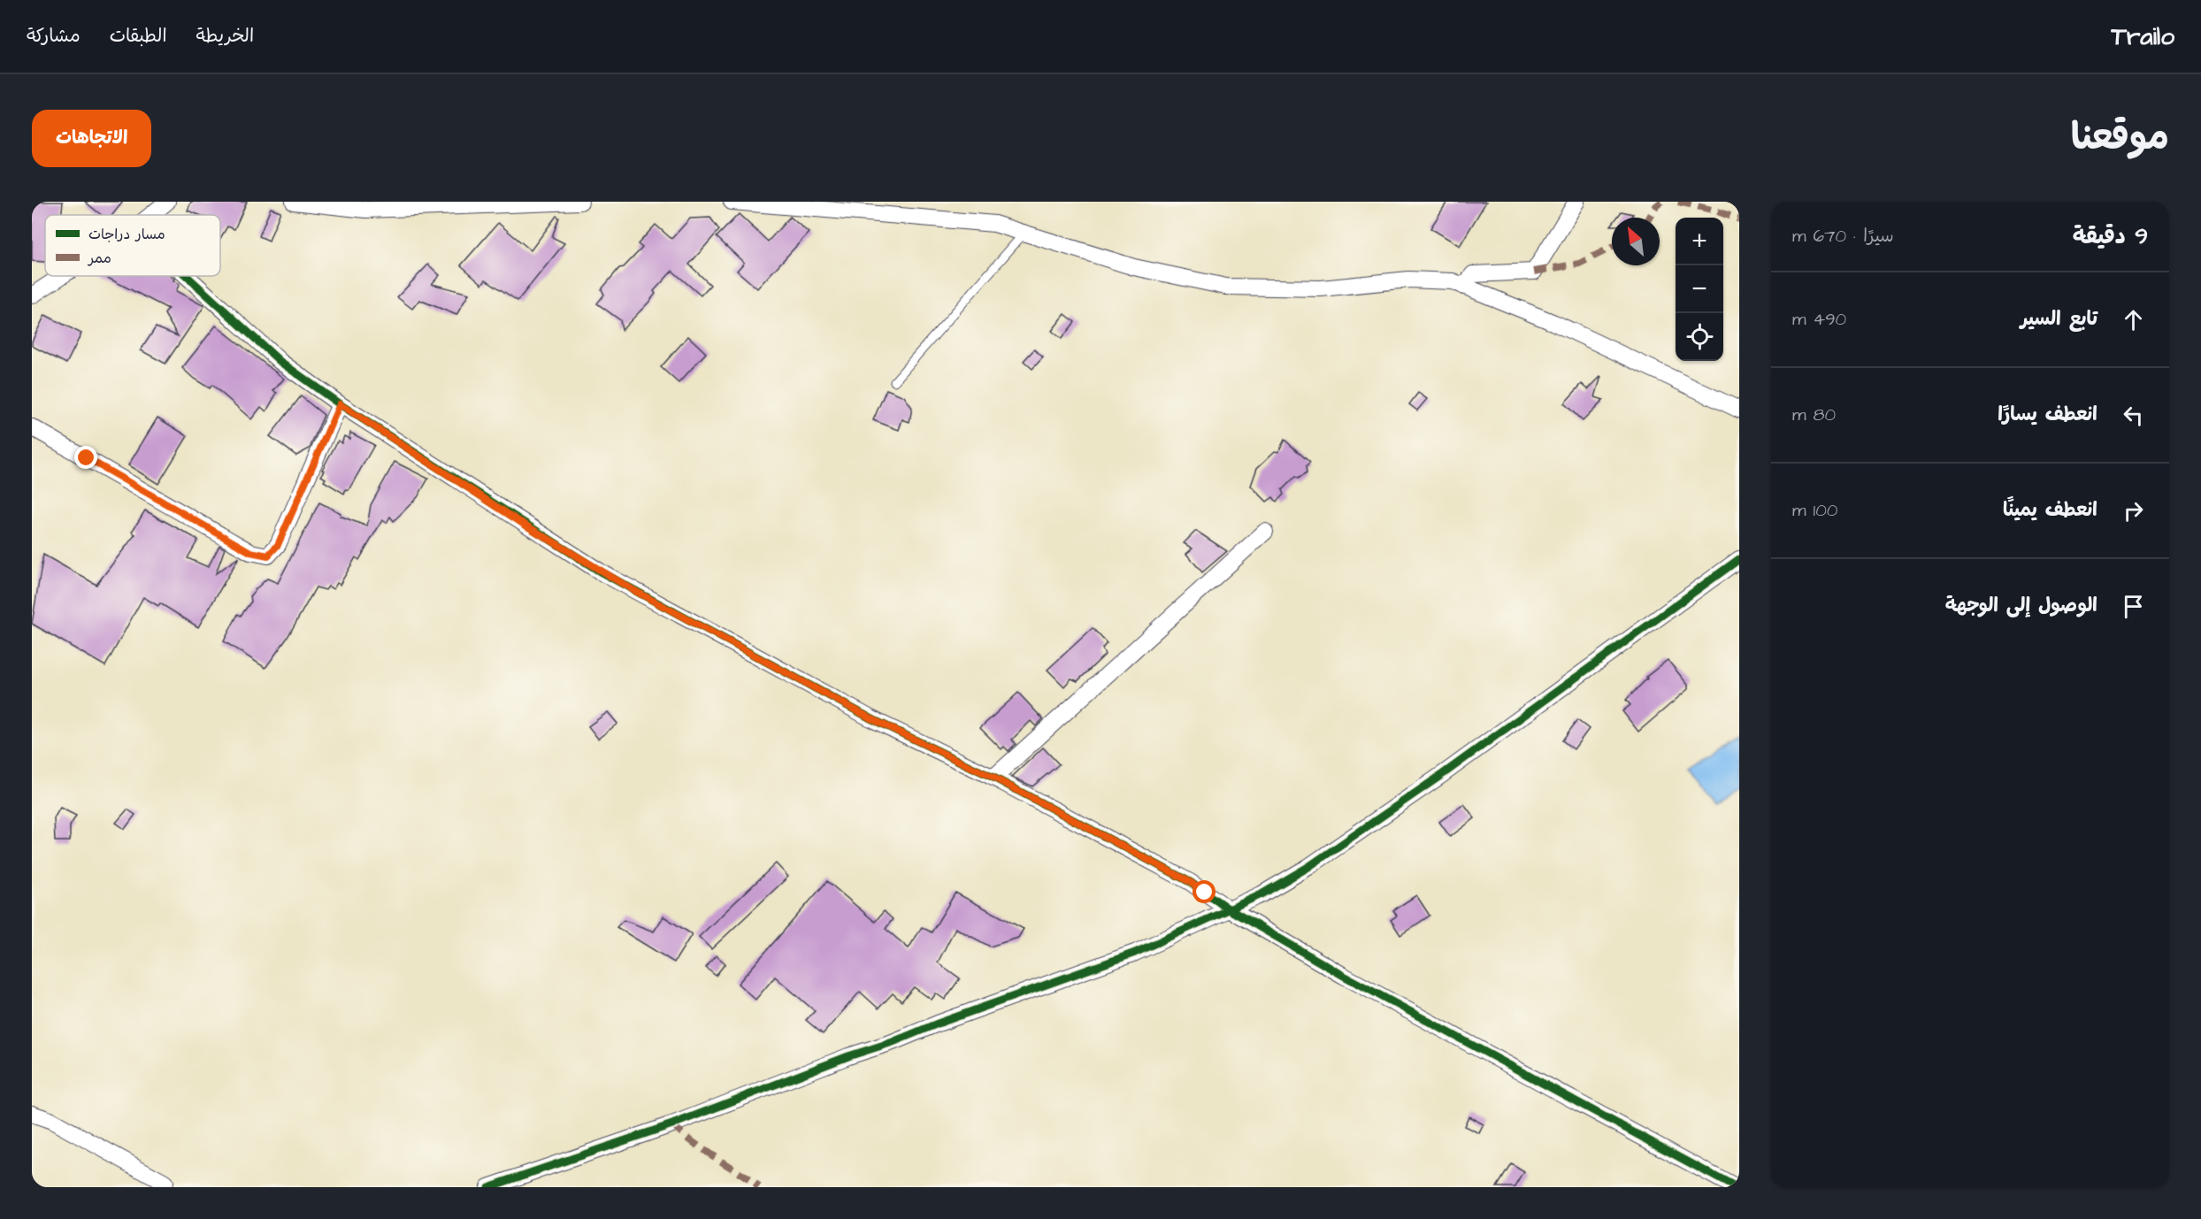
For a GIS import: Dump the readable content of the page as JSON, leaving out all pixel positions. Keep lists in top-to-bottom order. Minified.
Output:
{"legend":["مسار دراجات","ممر"],"north":"top left","page":{"header":"Trailo","nav":["الخريطة","الطبقات","مشاركة"],"title":"موقعنا","buttons":"الاتجاهات","heading":["9 دقيقة","سيرًا · 670 m"],"map_buttons":["+","−"],"list":[["تابع السير","490 m"],["انعطف يسارًا","80 m"],["انعطف يمينًا","100 m"],"الوصول إلى الوجهة"]}}
